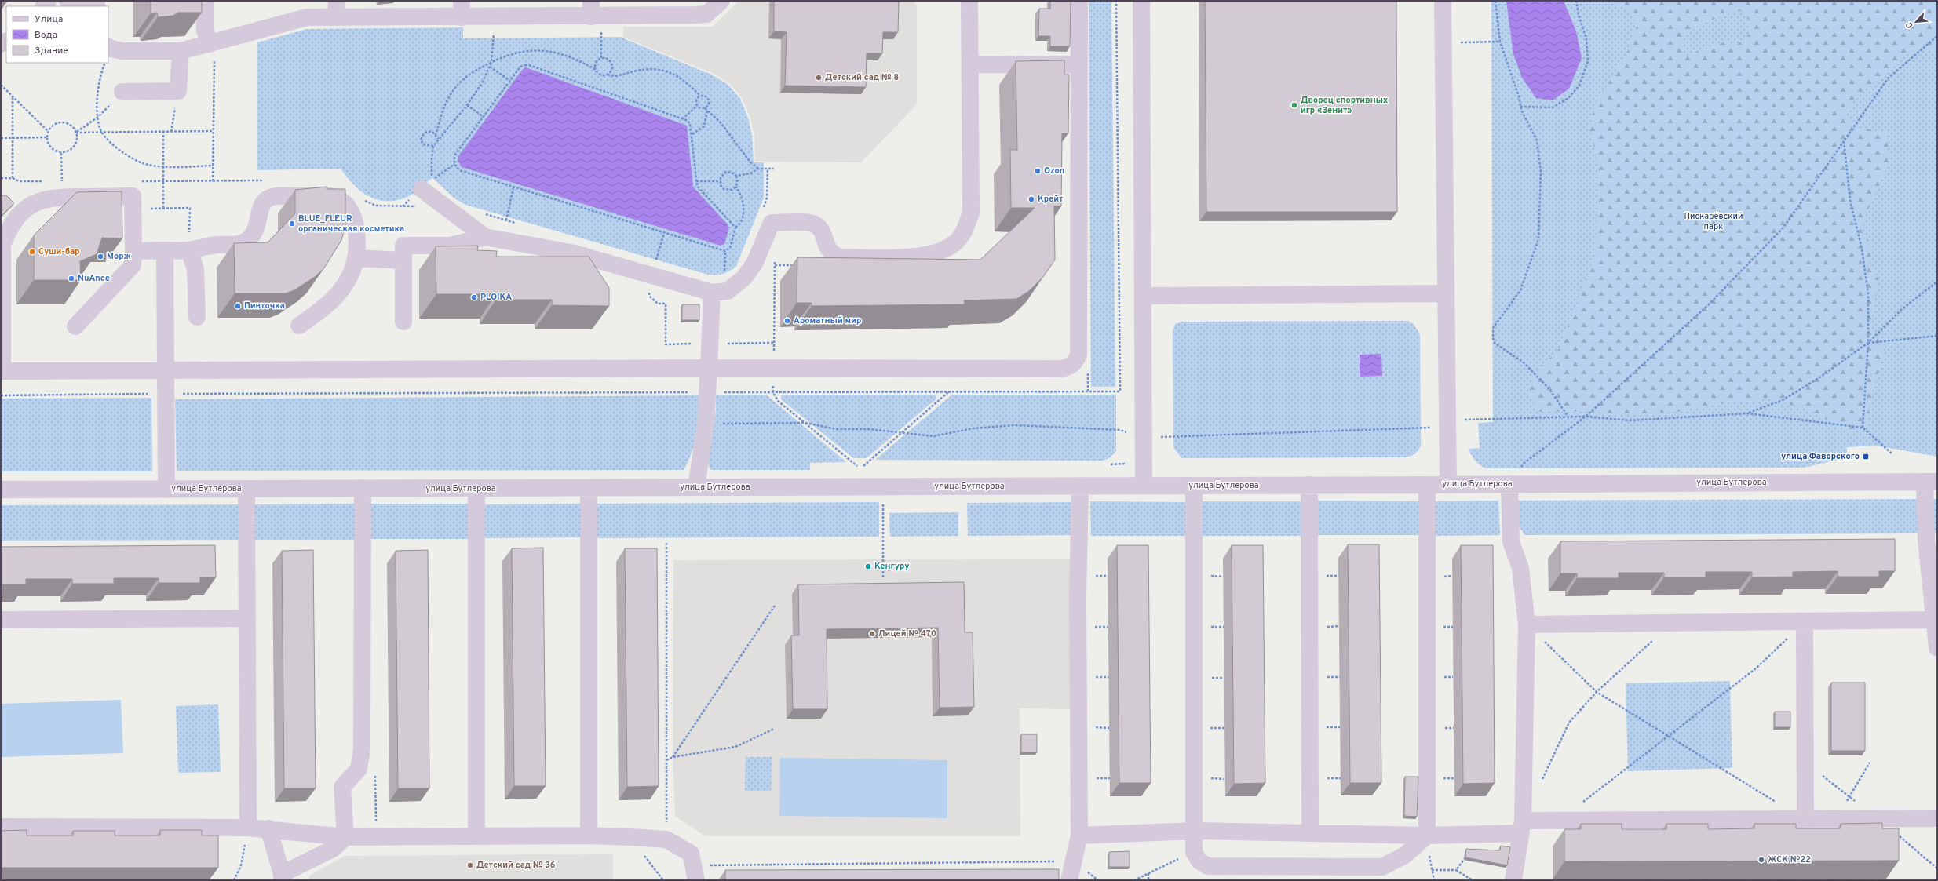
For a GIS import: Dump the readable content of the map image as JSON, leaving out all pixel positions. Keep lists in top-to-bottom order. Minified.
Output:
{"streets":{"street":["улица Бутлерова"]},"parks":["Пискарёвский парк"],"places":{"other":["Детский сад № 8","Дворец спортивных игр «Зенит»","Ozon","Крейт","BLUE_FLEUR органическая косметика","Суши-бар","Морж","NuAnce","PLOIKA","Пивточка","Ароматный мир","Кенгуру","Лицей № 470","ЖСК №22","Детский сад № 36"],"transit":["улица Фаворского"]},"legend":["Улица","Вода","Здание"],"north":"bottom left"}
